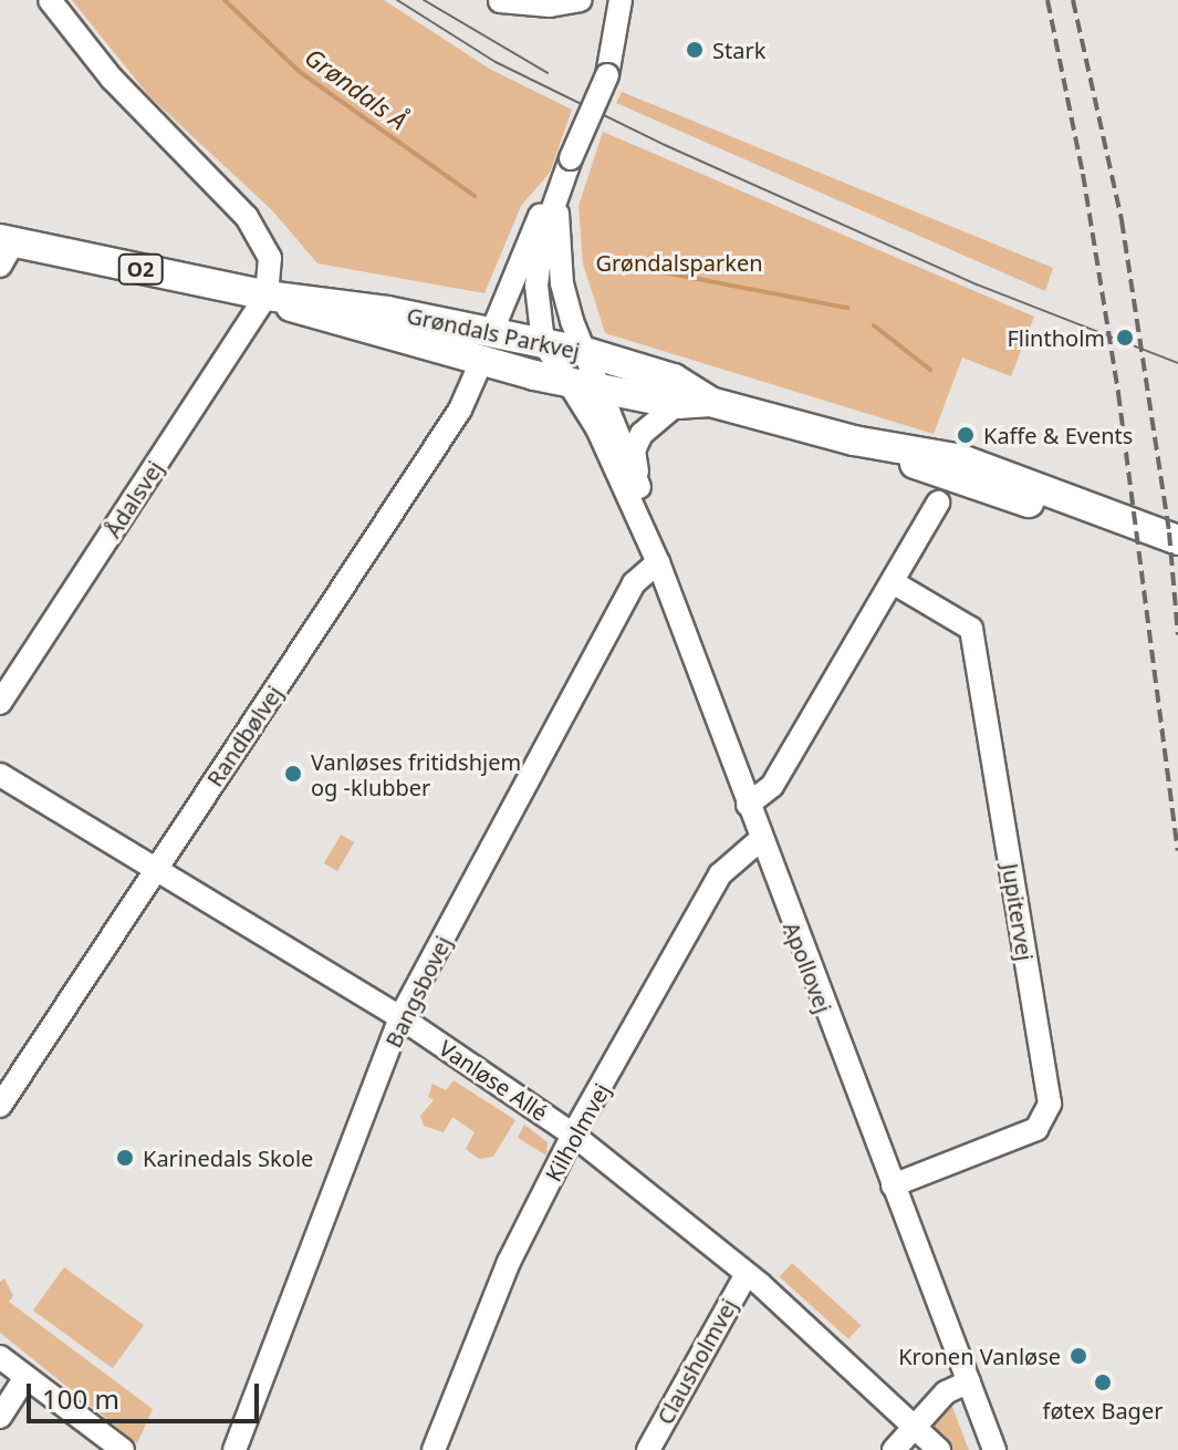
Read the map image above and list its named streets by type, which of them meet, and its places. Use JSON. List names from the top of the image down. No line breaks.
{"streets":{"main road":["O2","Grøndals Parkvej"],"street":["Ådalsvej","Randbølvej","Jupitervej","Apollovej","Bangsbovej","Vanløse Allé","Kilholmvej","Clausholmvej"]},"crossings":[["O2","Grøndals Parkvej"],["O2","Ådalsvej"],["Grøndals Parkvej","Ådalsvej"],["Grøndals Parkvej","Randbølvej"],["Grøndals Parkvej","Apollovej"],["Randbølvej","Vanløse Allé"],["Jupitervej","Apollovej"],["Apollovej","Bangsbovej"],["Apollovej","Kilholmvej"],["Bangsbovej","Vanløse Allé"],["Vanløse Allé","Kilholmvej"],["Vanløse Allé","Clausholmvej"]],"water":["Grøndals Å"],"parks":["Grøndalsparken"],"places":["Stark","Flintholm","Kaffe & Events","Vanløses fritidshjem og -klubber","Karinedals Skole","Kronen Vanløse","føtex Bager"],"scale_bar":"100 m"}
